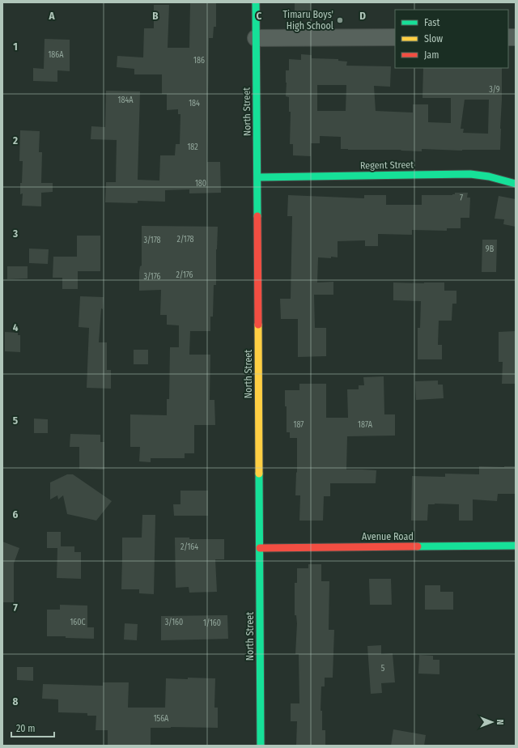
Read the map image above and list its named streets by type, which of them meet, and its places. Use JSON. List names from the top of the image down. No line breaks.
{"streets":{"street":["North Street","Regent Street","Avenue Road"]},"crossings":[["North Street","Regent Street"],["North Street","Avenue Road"]],"places":["Timaru Boys' High School"],"house_numbers":["186A","186","3/9","184A","184","182","180","7","2/178","3/178","9B","2/176","3/176","187","187A","2/164","160C","3/160","1/160","5","156A"],"legend":["Fast","Slow","Jam"],"scale_bar":"20 m","north":"right","grid":{"columns":["A","B","C","D"],"rows":["1","2","3","4","5","6","7","8"]}}
